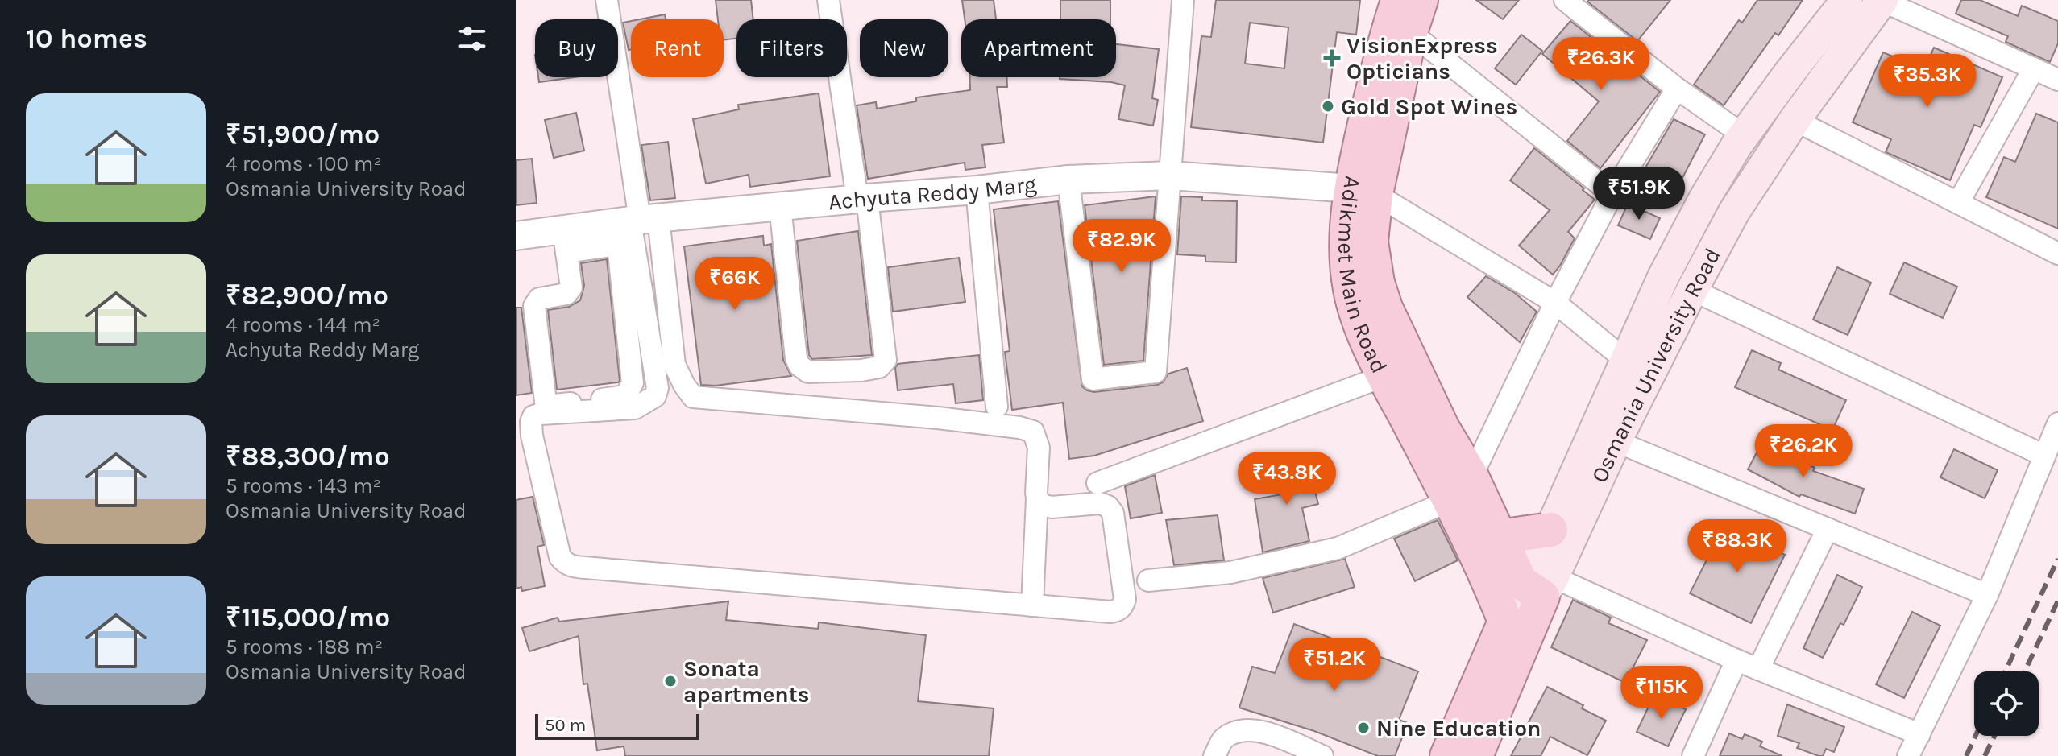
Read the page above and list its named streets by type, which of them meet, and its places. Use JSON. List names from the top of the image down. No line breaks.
{"streets":{"main road":["Adikmet Main Road","Osmania University Road"],"street":["Achyuta Reddy Marg"]},"crossings":[["Achyuta Reddy Marg","Adikmet Main Road"],["Adikmet Main Road","Osmania University Road"]],"places":{"health":["VisionExpress Opticians"],"other":["Gold Spot Wines","Sonata apartments","Nine Education"]},"scale_bar":"50 m","page":{"heading":"10 homes","chip":["Buy","Rent","Filters","New","Apartment"],"price":["₹26.3K","₹35.3K","₹51.9K","₹82.9K","₹66K","₹26.2K","₹43.8K","₹88.3K","₹51.2K","₹115K"],"list":[{"name":"₹51,900/mo","note":"4 rooms · 100 m² · Osmania University Road"},{"name":"₹82,900/mo","note":"4 rooms · 144 m² · Achyuta Reddy Marg"},{"name":"₹88,300/mo","note":"5 rooms · 143 m² · Osmania University Road"},{"name":"₹115,000/mo","note":"5 rooms · 188 m² · Osmania University Road"}],"scale":"50 m"}}
